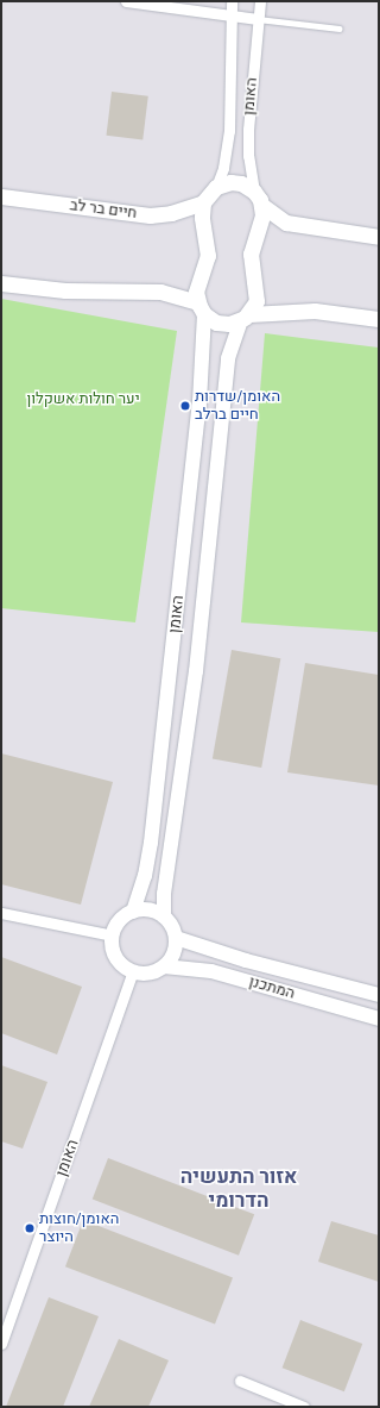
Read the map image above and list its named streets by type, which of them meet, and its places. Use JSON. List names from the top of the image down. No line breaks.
{"streets":{"main road":["חיים בר לב"],"street":["האומן","המתכנן"]},"crossings":[["האומן","המתכנן"]],"districts":["אזור התעשיה הדרומי"],"parks":["יער חולות אשקלון"],"places":["האומן/שדרות חיים ברלב","האומן/חוצות היוצר"]}
